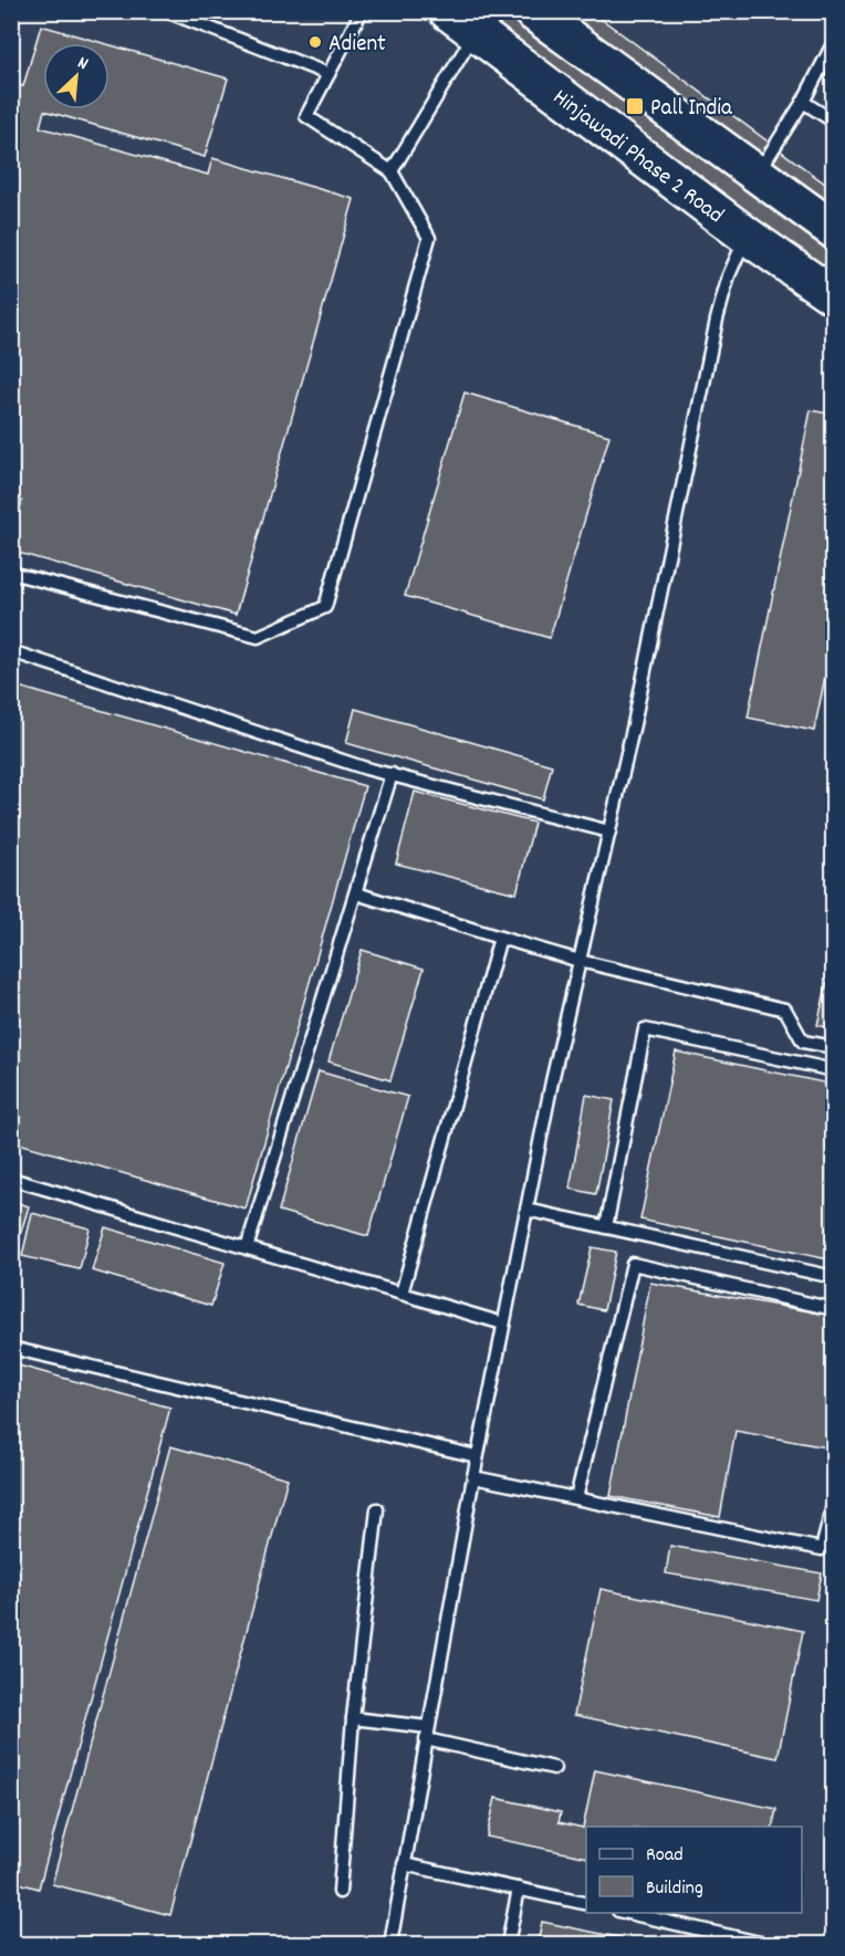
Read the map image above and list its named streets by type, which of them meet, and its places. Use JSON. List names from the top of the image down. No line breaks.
{"streets":{"main road":["Hinjawadi Phase 2 Road"]},"places":{"other":["Adient"],"transit":["Pall India"]},"legend":["Road","Building"],"north":"top right"}
